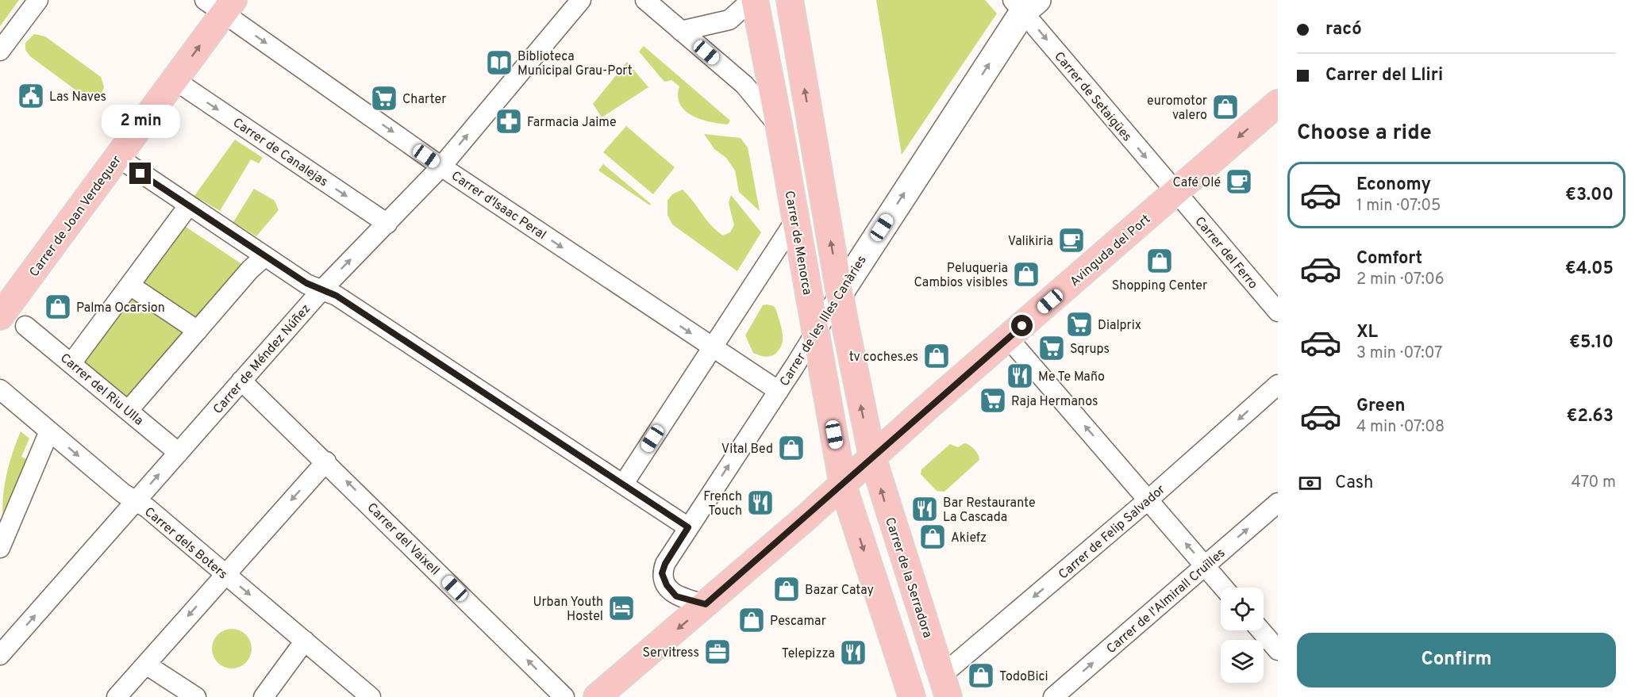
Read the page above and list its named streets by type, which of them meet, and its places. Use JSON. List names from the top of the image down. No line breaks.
{"streets":{"main road":["Carrer de Joan Verdeguer","Carrer de Menorca","Avinguda del Port","Carrer de la Serradora"],"street":["Carrer de Setaigües","Carrer de Canalejas","Carrer d'Isaac Peral","Carrer del Ferro","Carrer de les Illes Canàries","Carrer de Méndez Núñez","Carrer del Riu Ulla","Carrer de Felip Salvador","Carrer del Vaixell","Carrer dels Boters","Carrer de l'Almirall Cruïlles"]},"crossings":[["Carrer de Setaigües","Avinguda del Port"],["Carrer de Setaigües","Carrer del Ferro"],["Carrer de Setaigües","Carrer de les Illes Canàries"],["Carrer de Canalejas","Carrer de Joan Verdeguer"],["Carrer de Canalejas","Carrer de Méndez Núñez"],["Carrer d'Isaac Peral","Carrer de Joan Verdeguer"],["Carrer d'Isaac Peral","Carrer de les Illes Canàries"],["Carrer d'Isaac Peral","Carrer de Méndez Núñez"],["Carrer de Menorca","Avinguda del Port"],["Carrer de Menorca","Carrer de les Illes Canàries"],["Avinguda del Port","Carrer del Ferro"],["Avinguda del Port","Carrer de les Illes Canàries"],["Avinguda del Port","Carrer de la Serradora"],["Carrer de Méndez Núñez","Carrer del Riu Ulla"],["Carrer de Méndez Núñez","Carrer del Vaixell"],["Carrer de Méndez Núñez","Carrer dels Boters"],["Carrer de Felip Salvador","Carrer de la Serradora"]],"one_way":["Carrer de Setaigües","Carrer de Felip Salvador","Carrer de l'Almirall Cruïlles"],"places":{"library":["Biblioteca Municipal Grau-Port"],"public building":["Las Naves"],"supermarket":["Charter","Dialprix","Sqrups","Raja Hermanos"],"shop":["euromotor valero","Shopping Center","Peluqueria Cambios visibles","Palma Ocarsion","tv coches.es","Vital Bed","Akiefz","Bazar Catay","Pescamar","TodoBici"],"pharmacy":["Farmacia Jaime"],"cafe":["Café Olé","Valikiria"],"restaurant":["Me Te Maño","French Touch","Bar Restaurante La Cascada","Telepizza"],"hotel":["Urban Youth Hostel"],"office":["Servitress"]},"page":{"banner":["racó","Carrer del Lliri"],"bubble":"2 min","heading":"Choose a ride","list":[{"name":"Economy","note":"1 min · 07:05","value":"€3.00"},{"name":"Comfort","note":"2 min · 07:06","value":"€4.05"},{"name":"XL","note":"3 min · 07:07","value":"€5.10"},{"name":"Green","note":"4 min · 07:08","value":"€2.63"}],"pay":["Cash","470 m"],"buttons":"Confirm"}}
